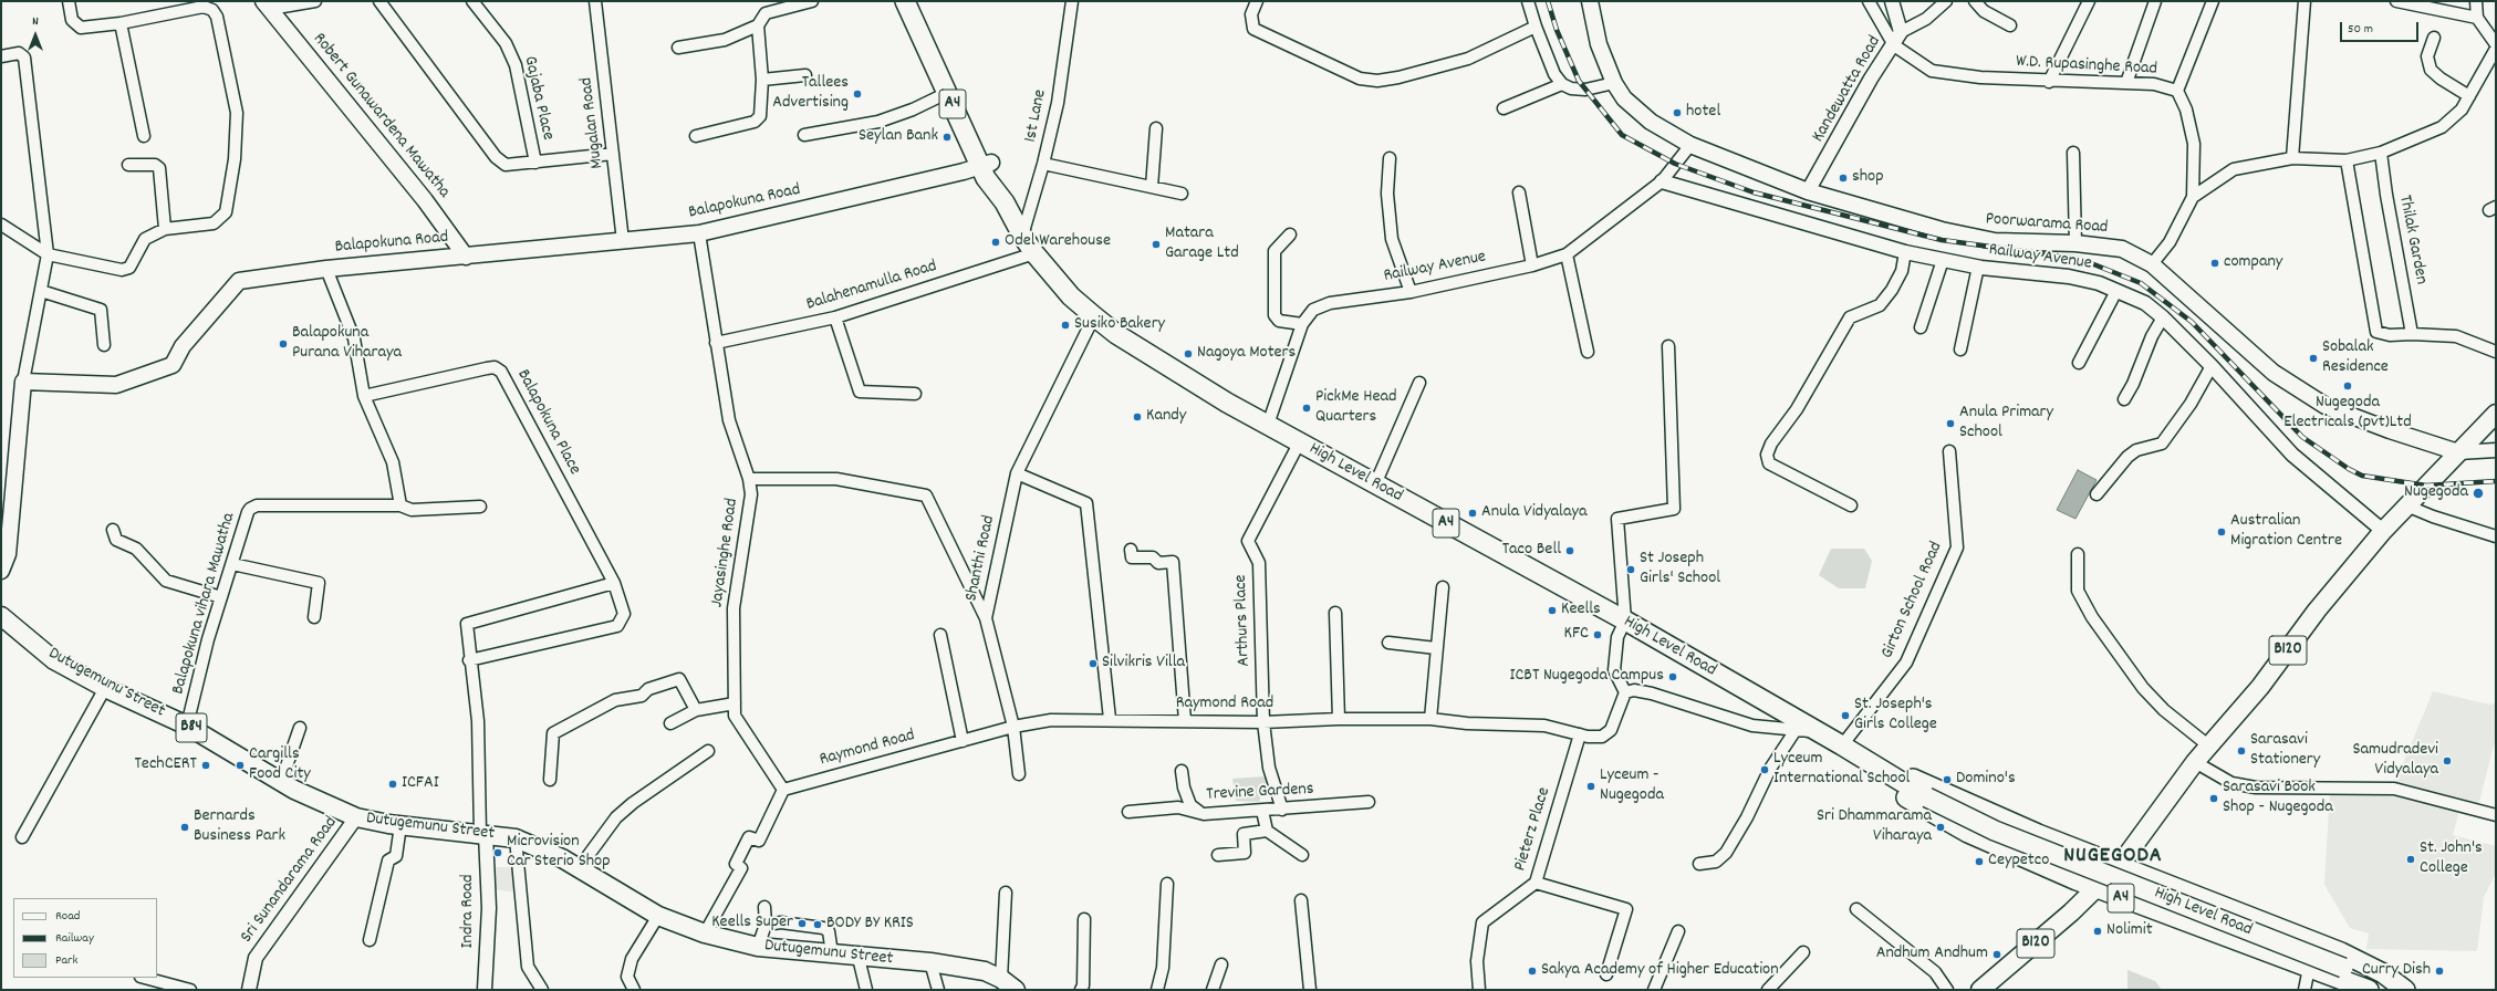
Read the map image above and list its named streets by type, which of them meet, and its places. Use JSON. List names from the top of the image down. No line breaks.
{"streets":{"highway":["A4","High Level Road"],"main road":["Robert Gunawardena Mawatha","Balapokuna Road","Poorwarama Road","B120","Dutugemunu Street","B84"],"street":["W.D. Rupasinghe Road","Kandewatta Road","Gajaba Place","1st Lane","Mugalan Road","Thilak Garden","Railway Avenue","Balahenamulla Road","Balapokuna Place","Jayasinghe Road","Shanthi Road","Girton School Road","Balapokuna vihara Mawatha","Arthurs Place","Raymond Road","Trevine Gardens","Pieterz Place","Sri Sunandarama Road","Indra Road"]},"crossings":[["W.D. Rupasinghe Road","Kandewatta Road"],["Kandewatta Road","Poorwarama Road"],["A4","High Level Road"],["A4","B120"],["Robert Gunawardena Mawatha","Balapokuna Road"],["1st Lane","High Level Road"],["Mugalan Road","Balapokuna Road"],["Balapokuna Road","High Level Road"],["Balapokuna Road","Jayasinghe Road"],["Poorwarama Road","Railway Avenue"],["Poorwarama Road","B120"],["Railway Avenue","High Level Road"],["Railway Avenue","B120"],["Balahenamulla Road","High Level Road"],["Balahenamulla Road","Jayasinghe Road"],["High Level Road","Shanthi Road"],["High Level Road","Girton School Road"],["High Level Road","Arthurs Place"],["Jayasinghe Road","Shanthi Road"],["Jayasinghe Road","Raymond Road"],["Balapokuna vihara Mawatha","Dutugemunu Street"],["Arthurs Place","Raymond Road"],["Arthurs Place","Trevine Gardens"],["Dutugemunu Street","Sri Sunandarama Road"],["Dutugemunu Street","Indra Road"],["Raymond Road","Pieterz Place"]],"districts":["NUGEGODA"],"places":["Tallees Advertising","hotel","Seylan Bank","shop","Odel Warehouse","Matara Garage Ltd","company","Susiko Bakery","Balapokuna Purana Viharaya","Nagoya Moters","Sobalak Residence","Nugegoda Electricals (pvt)Ltd","PickMe Head Quarters","Kandy","Anula Primary School","Nugegoda","Anula Vidyalaya","Australian Migration Centre","Taco Bell","St Joseph Girls' School","Keells","KFC","Silvikris Villa","ICBT Nugegoda Campus","St. Joseph's Girls College","Sarasavi Stationery","Samudradevi Vidyalaya","TechCERT","Cargills Food City","Lyceum International School","Domino's","ICFAI","Lyceum - Nugegoda","Sarasavi Book Shop - Nugegoda","Bernards Business Park","Sri Dhammarama Viharaya","Microvision Car Sterio Shop","St. John's College","Ceypetco","Keells Super","BODY BY KRIS","Nolimit","Andhum Andhum","Sakya Academy of Higher Education","Curry Dish"],"legend":["Road","Railway","Park"],"scale_bar":"50 m","north":"top"}
